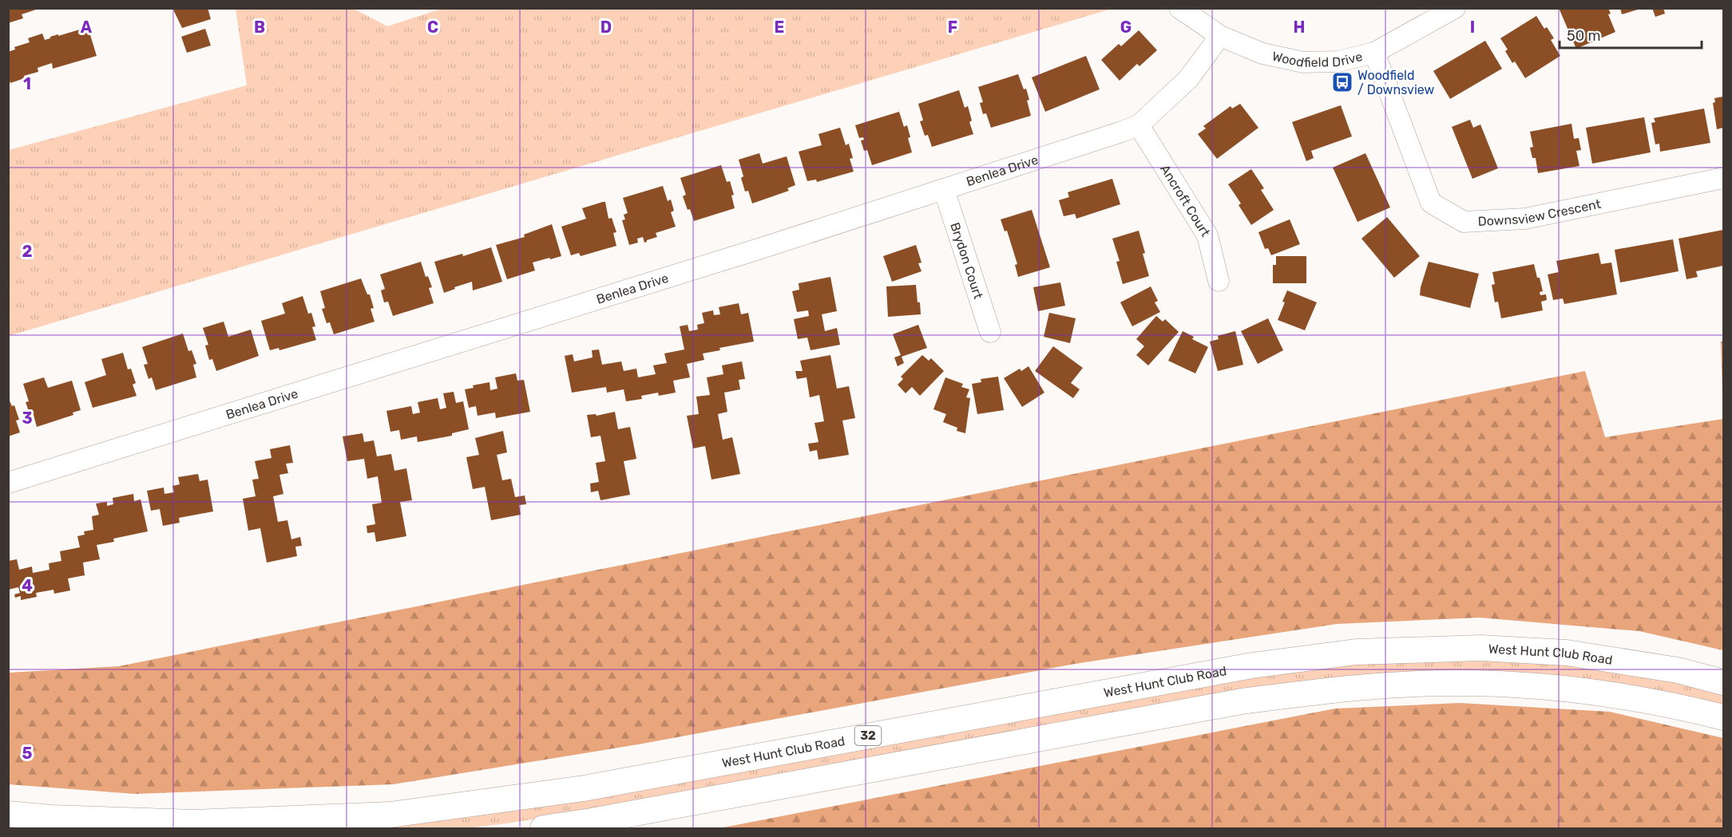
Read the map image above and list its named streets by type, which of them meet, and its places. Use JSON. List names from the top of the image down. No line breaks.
{"streets":{"main road":["West Hunt Club Road","32"],"street":["Woodfield Drive","Benlea Drive","Ancroft Court","Downsview Crescent","Brydon Court"]},"crossings":[["Woodfield Drive","Benlea Drive"],["Woodfield Drive","Downsview Crescent"],["Benlea Drive","Ancroft Court"],["Benlea Drive","Brydon Court"]],"places":{"bus stop":["Woodfield / Downsview"]},"scale_bar":"50 m","grid":{"columns":["A","B","C","D","E","F","G","H","I"],"rows":["1","2","3","4","5"]}}
